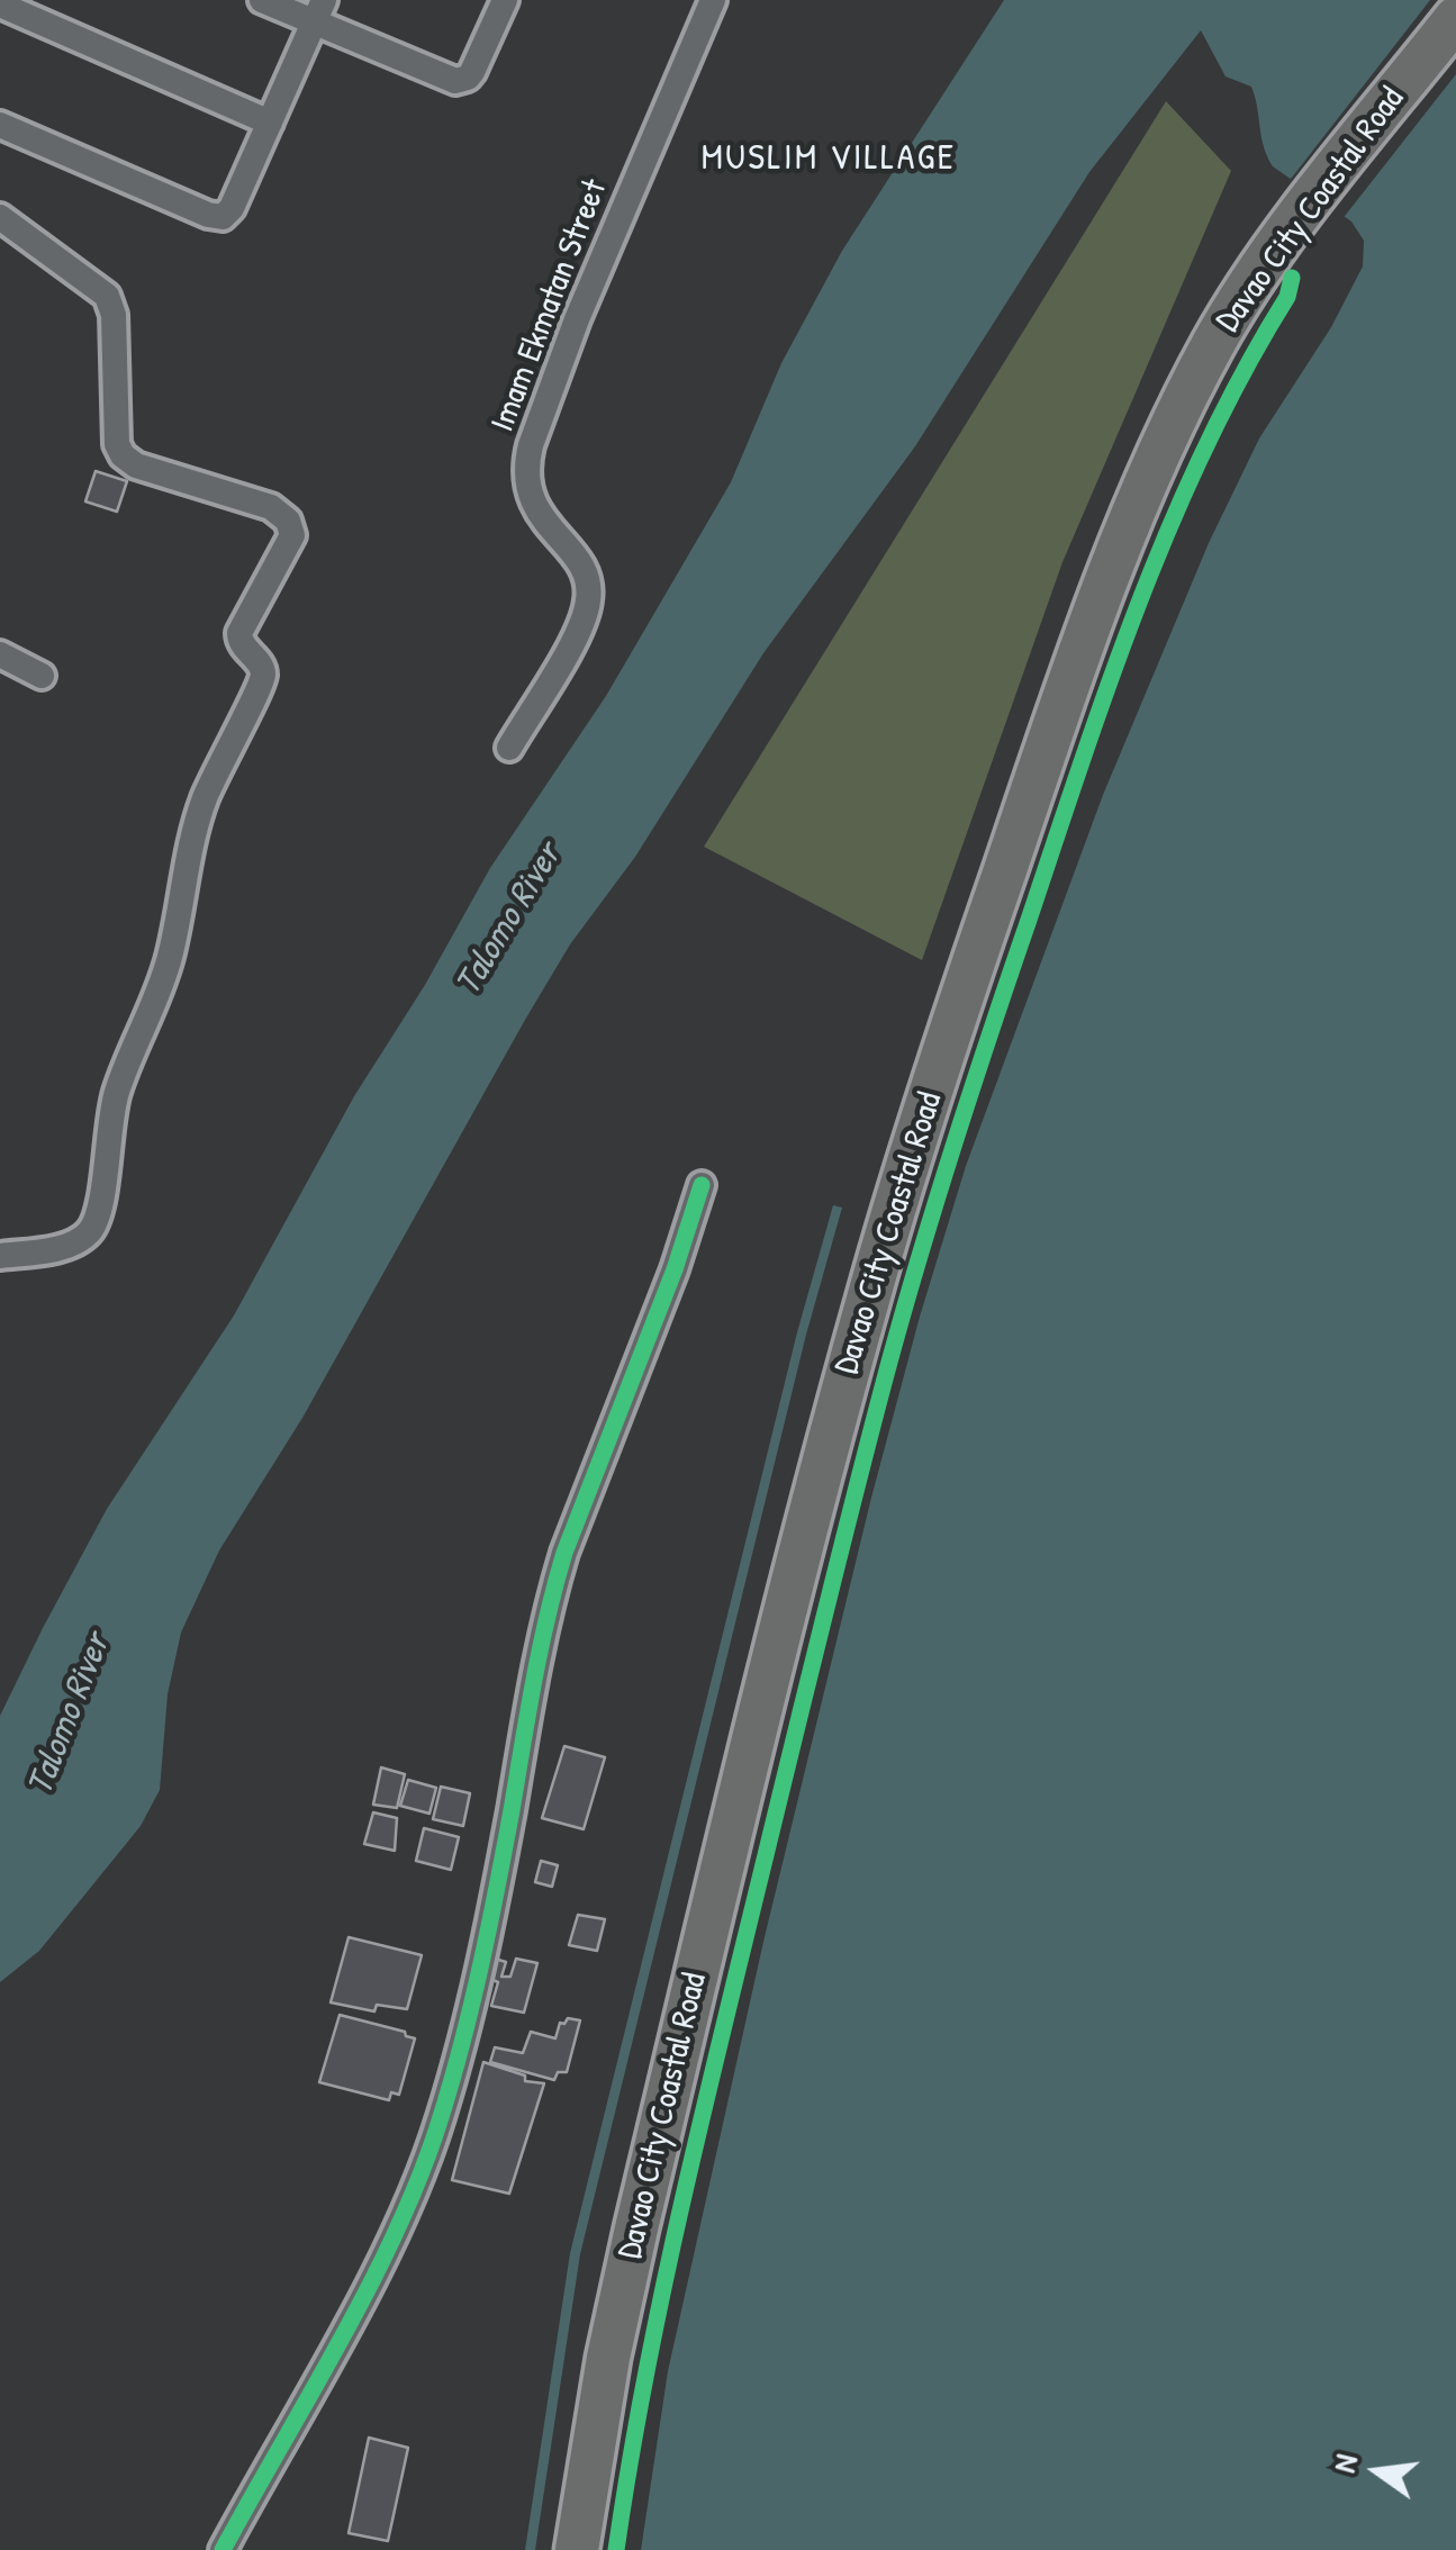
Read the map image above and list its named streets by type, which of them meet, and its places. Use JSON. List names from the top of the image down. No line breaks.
{"streets":{"main road":["Davao City Coastal Road"],"street":["Imam Ekmatan Street"]},"districts":["MUSLIM VILLAGE"],"water":["Talomo River"],"north":"left"}
